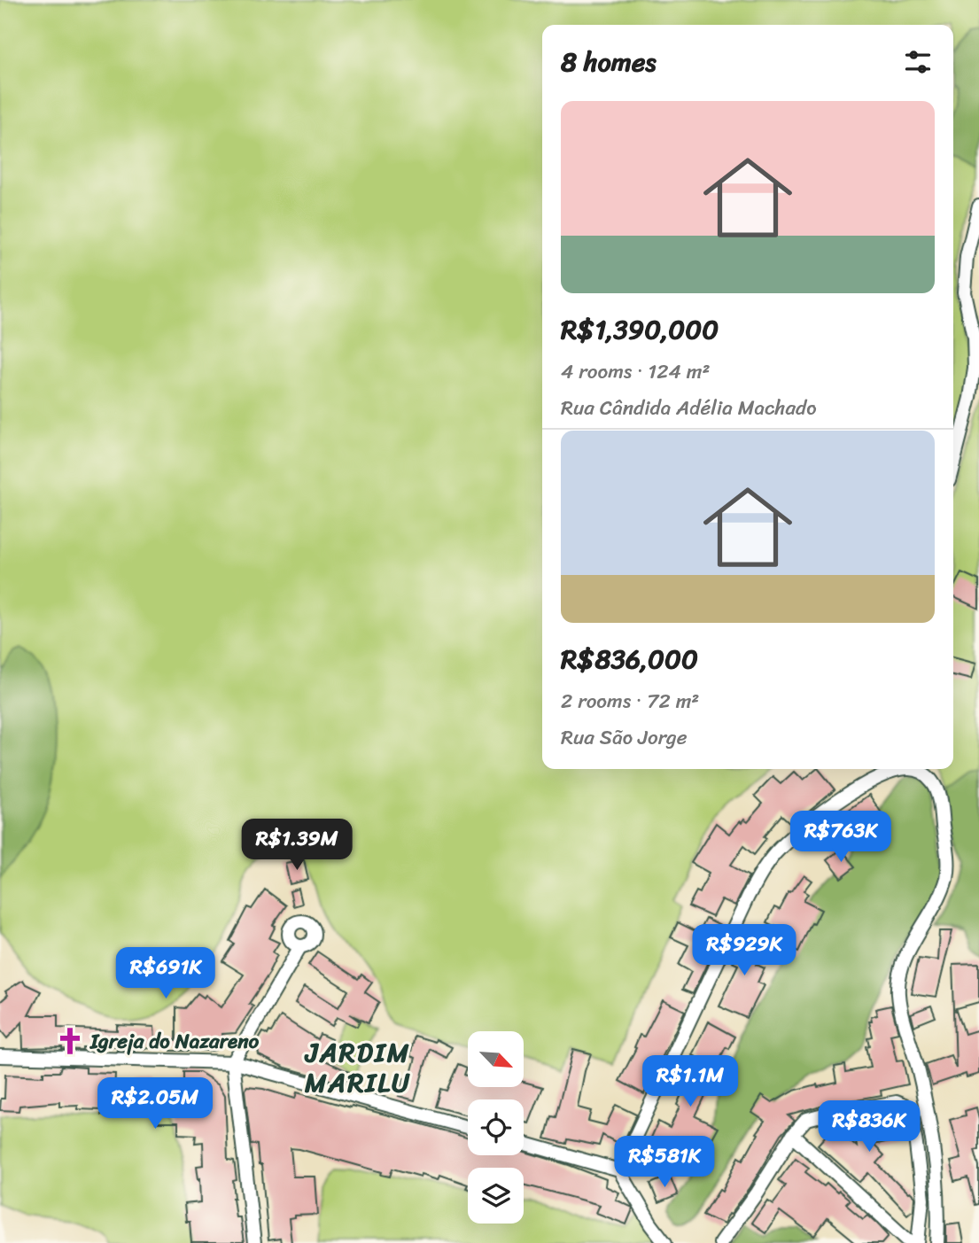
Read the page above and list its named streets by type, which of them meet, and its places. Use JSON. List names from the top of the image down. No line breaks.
{"districts":["JARDIM MARILU"],"places":{"church":["Igreja do Nazareno"]},"north":"bottom right","page":{"heading":"8 homes","list":[{"name":"R$1,390,000","note":"4 rooms · 124 m² · Rua Cândida Adélia Machado"},{"name":"R$836,000","note":"2 rooms · 72 m² · Rua São Jorge"}],"price":["R$763K","R$1.39M","R$929K","R$691K","R$1.1M","R$2.05M","R$836K","R$581K"]}}
